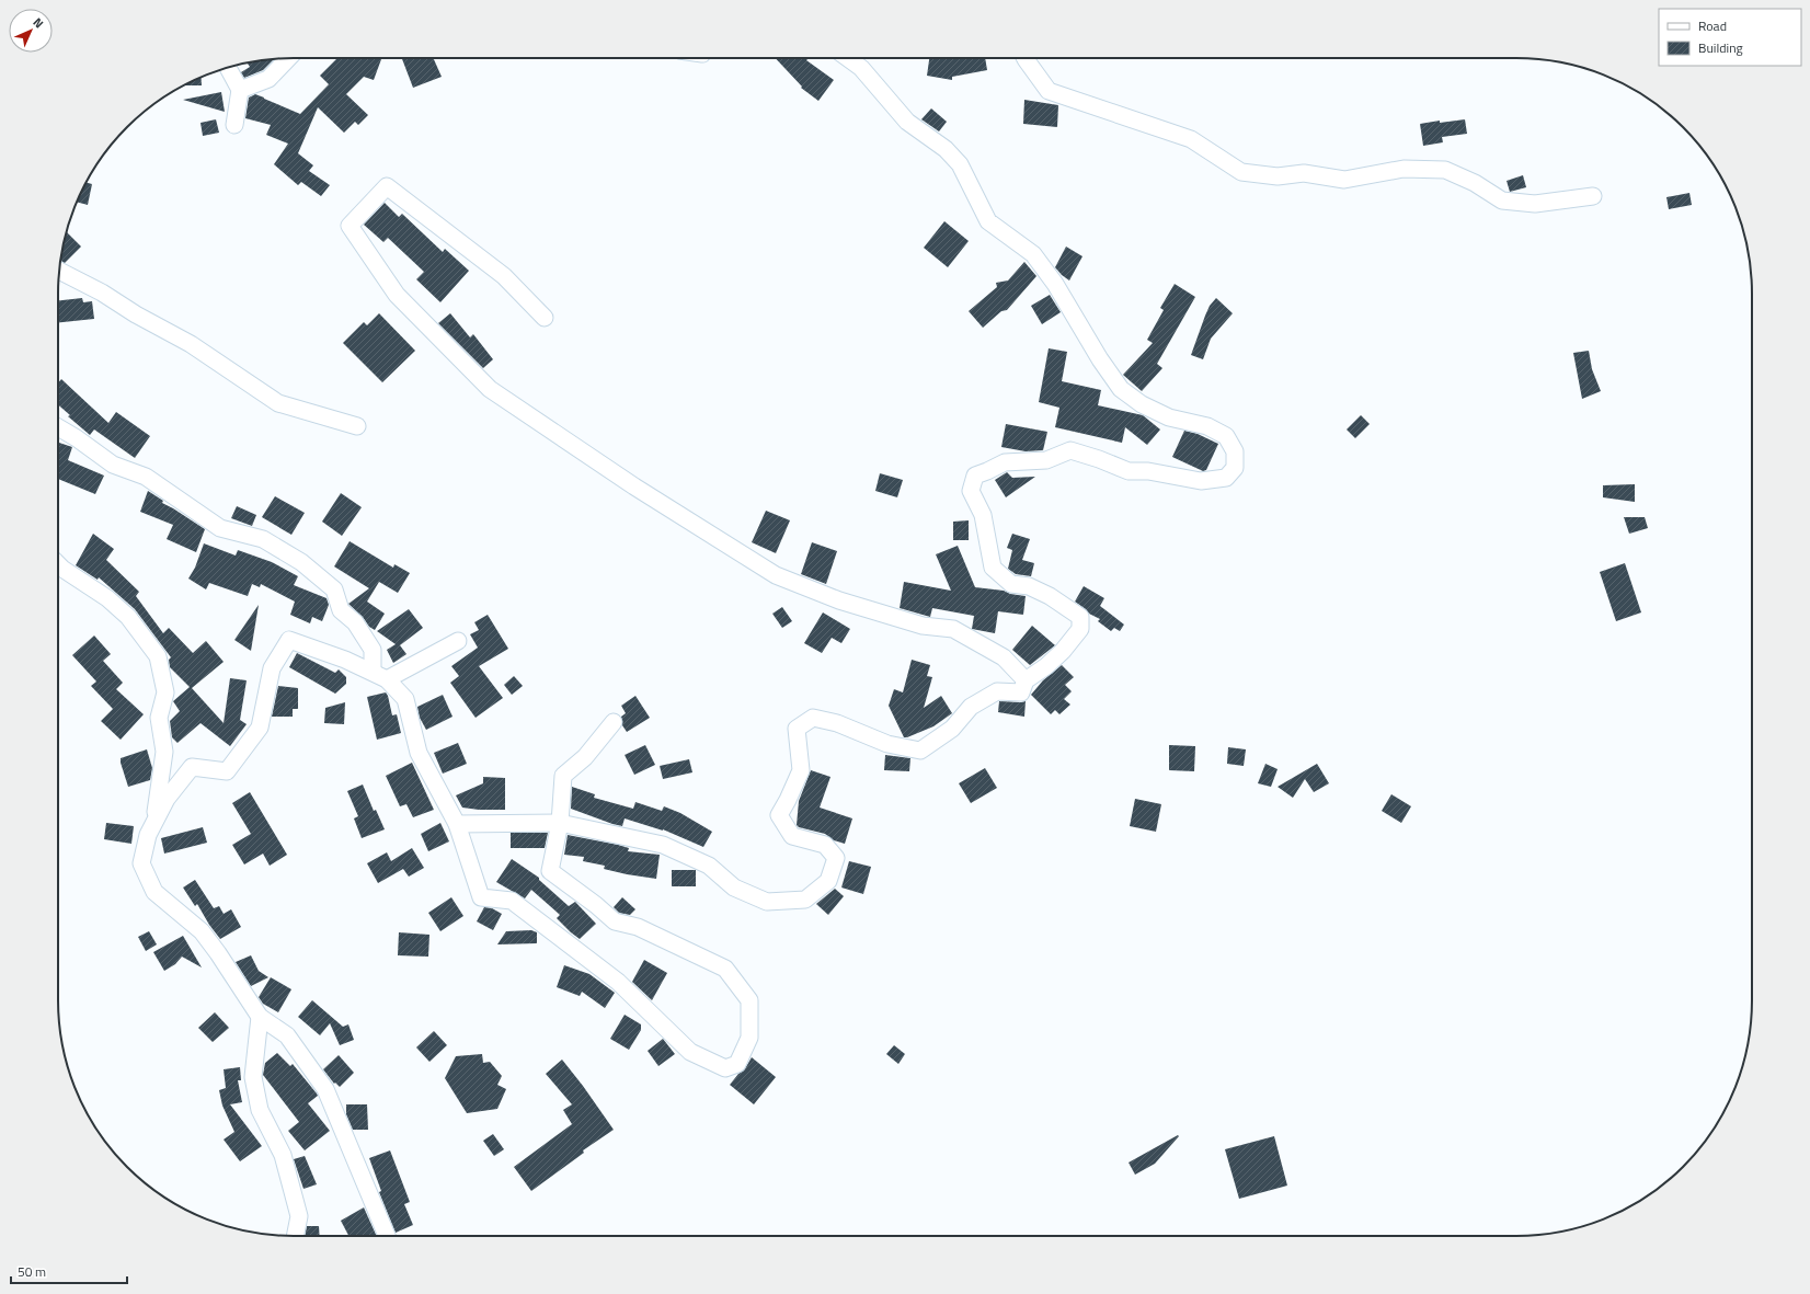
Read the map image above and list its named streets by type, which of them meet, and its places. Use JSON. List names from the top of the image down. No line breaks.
{"legend":["Road","Building"],"scale_bar":"50 m","north":"top right"}
